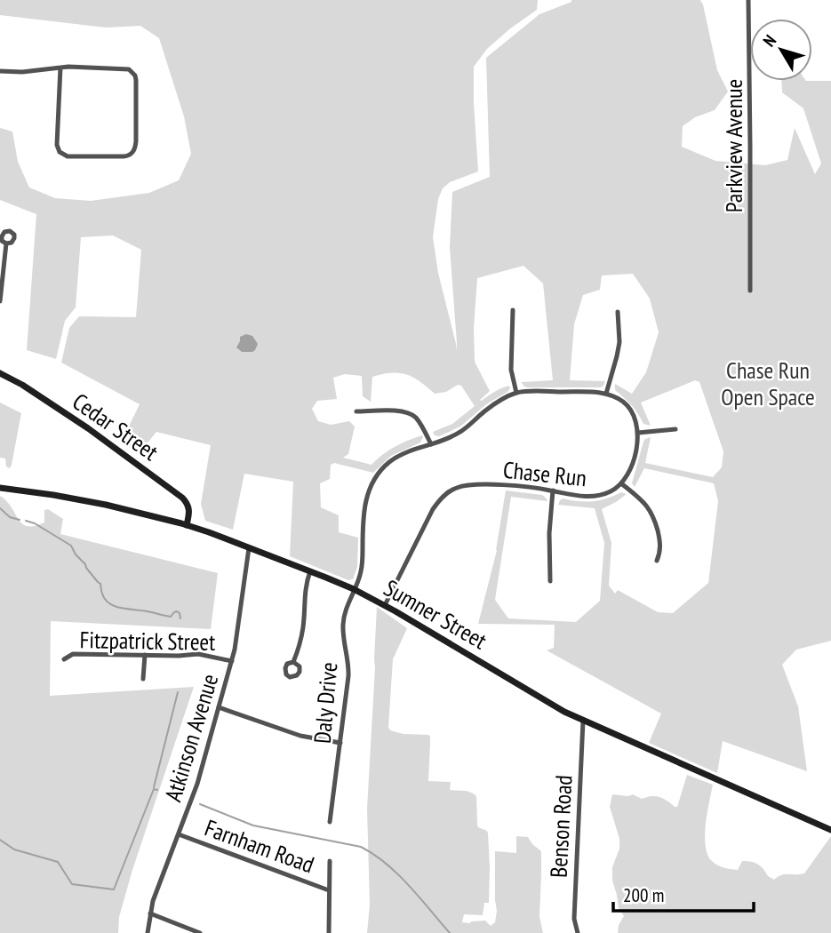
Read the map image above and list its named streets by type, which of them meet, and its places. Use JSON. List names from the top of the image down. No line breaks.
{"streets":{"main road":["Cedar Street","Sumner Street"],"street":["Parkview Avenue","Chase Run","Fitzpatrick Street","Daly Drive","Atkinson Avenue","Benson Road","Farnham Road"]},"crossings":[["Cedar Street","Sumner Street"],["Chase Run","Sumner Street"],["Sumner Street","Daly Drive"],["Sumner Street","Atkinson Avenue"],["Sumner Street","Benson Road"],["Fitzpatrick Street","Atkinson Avenue"],["Atkinson Avenue","Farnham Road"]],"parks":["Chase Run Open Space"],"scale_bar":"200 m","north":"top left"}
